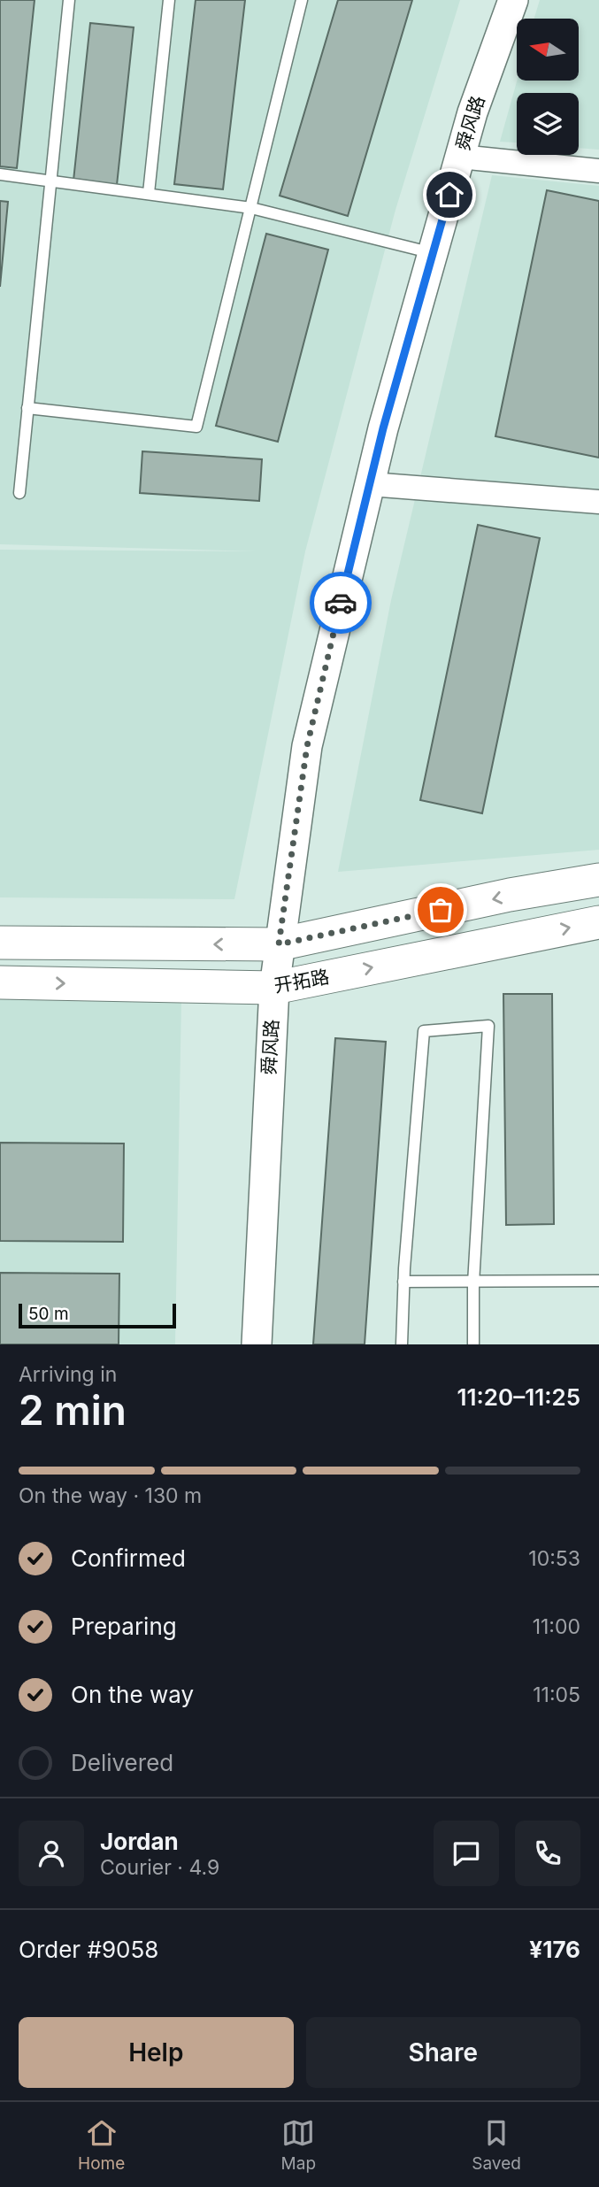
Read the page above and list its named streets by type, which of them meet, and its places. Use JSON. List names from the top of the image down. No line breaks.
{"streets":{"main road":["开拓路"],"street":["舜风路"]},"crossings":[["舜风路","开拓路"]],"scale_bar":"50 m","north":"left","page":{"scale":"50 m","heading":["2 min","Arriving in","11:20–11:25"],"panel":["Jordan","Courier · 4.9","Order #9058","¥176"],"bar":"On the way · 130 m","list":[["Confirmed","10:53"],["Preparing","11:00"],["On the way","11:05"],"Delivered"],"buttons":["Help","Share"],"tabs":["Home","Map","Saved"]}}
